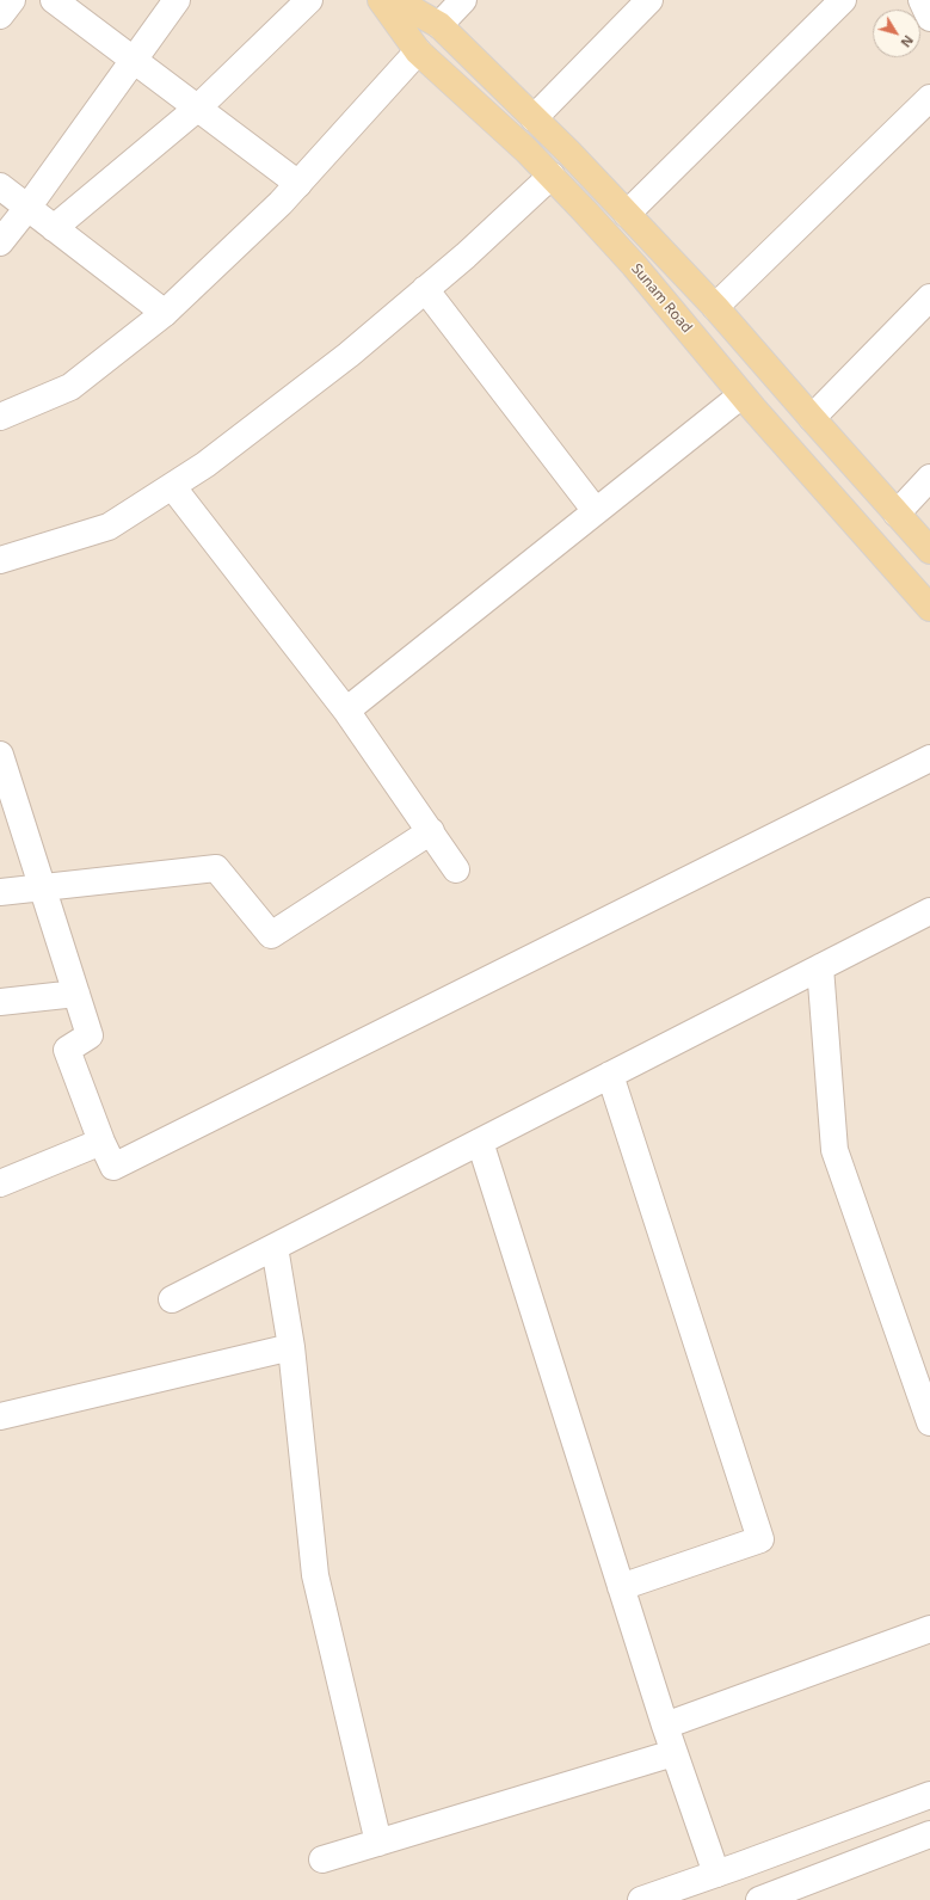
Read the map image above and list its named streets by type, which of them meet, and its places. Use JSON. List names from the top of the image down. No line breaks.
{"streets":{"main road":["Sunam Road"]},"north":"bottom right"}
